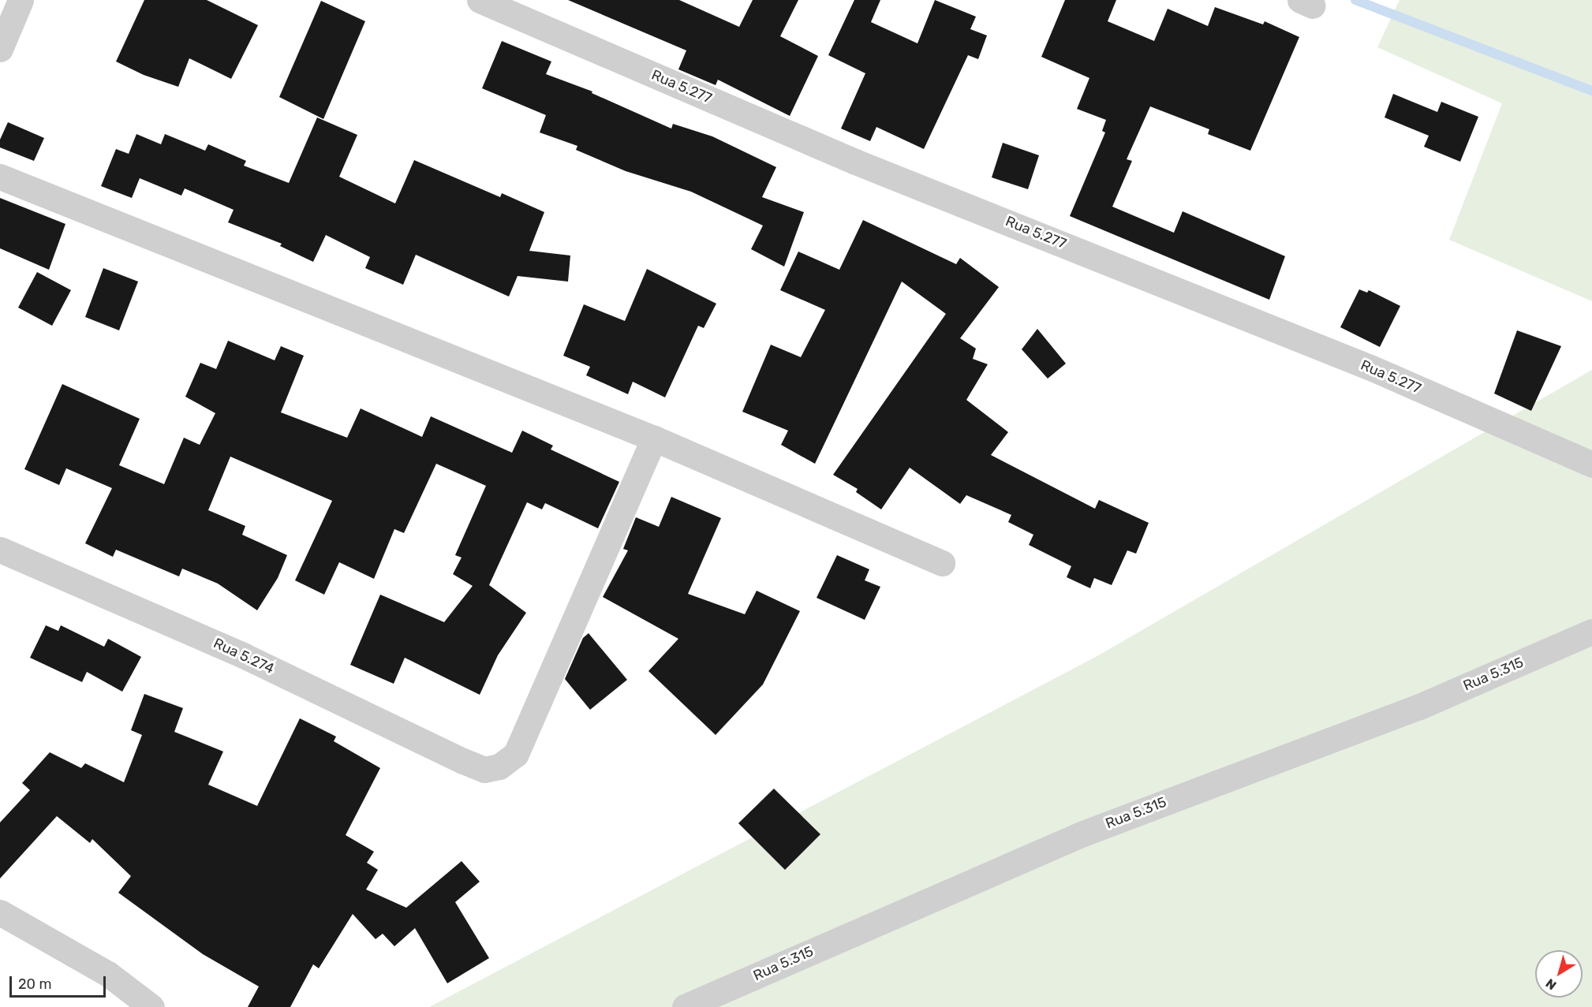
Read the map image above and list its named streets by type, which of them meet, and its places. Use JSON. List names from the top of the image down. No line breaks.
{"streets":{"street":["Rua 5.277","Rua 5.274","Rua 5.315"]},"scale_bar":"20 m","north":"bottom left"}
